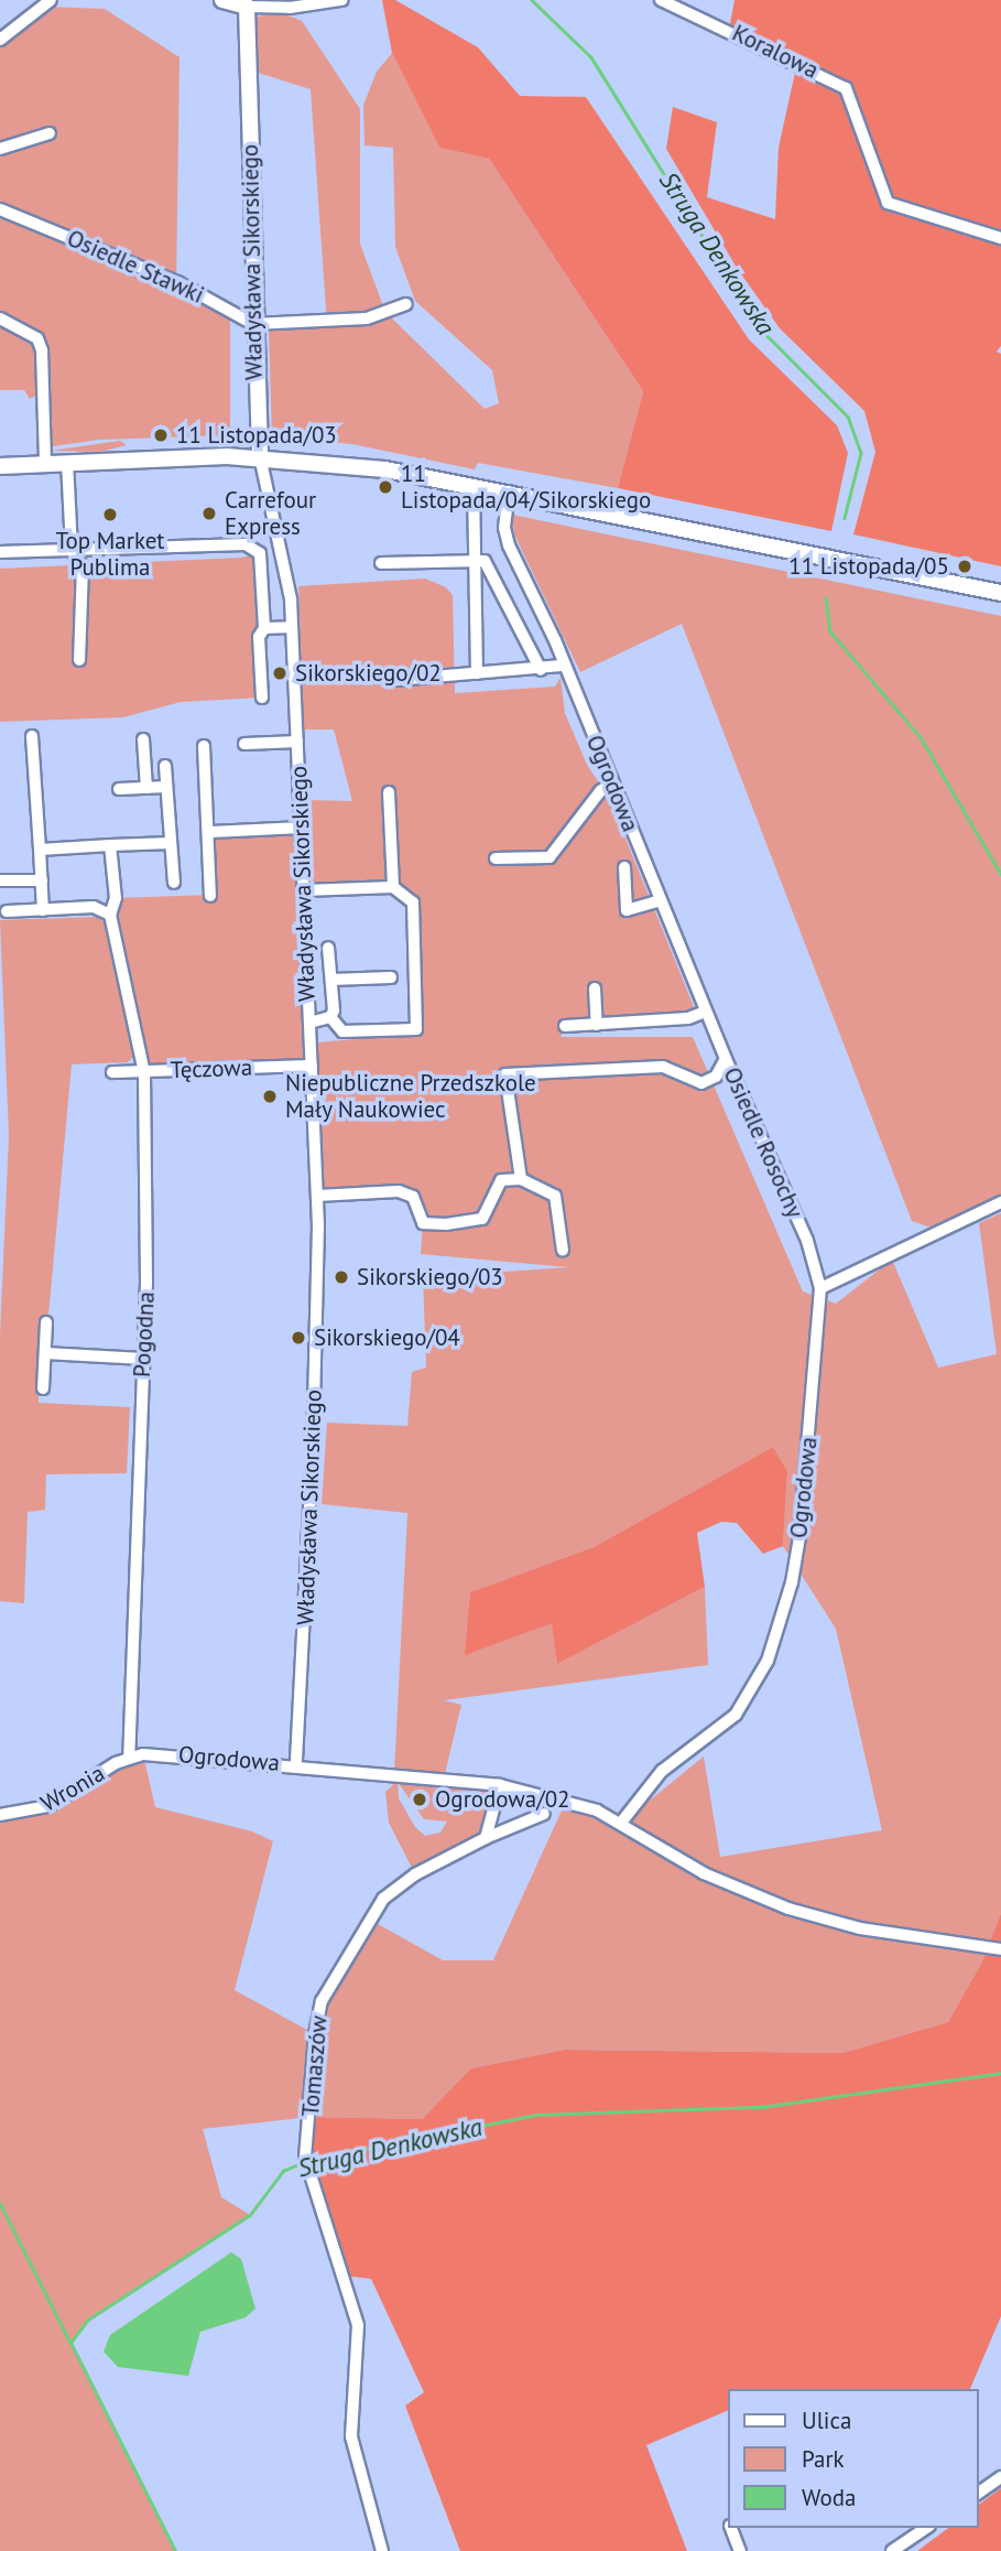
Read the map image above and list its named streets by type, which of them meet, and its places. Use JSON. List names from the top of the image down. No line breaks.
{"streets":{"street":["Koralowa","Władysława Sikorskiego","Osiedle Stawki","Ogrodowa","Tęczowa","Osiedle Rosochy","Pogodna","Wronia","Tomaszów"]},"crossings":[["Władysława Sikorskiego","Osiedle Stawki"],["Władysława Sikorskiego","Ogrodowa"],["Władysława Sikorskiego","Tęczowa"],["Ogrodowa","Osiedle Rosochy"],["Ogrodowa","Wronia"],["Tęczowa","Pogodna"],["Pogodna","Wronia"]],"water":["Struga Denkowska"],"places":["11 Listopada/03","11 Listopada/04/Sikorskiego","Carrefour Express","Top Market Publima","11 Listopada/05","Sikorskiego/02","Niepubliczne Przedszkole Mały Naukowiec","Sikorskiego/03","Sikorskiego/04","Ogrodowa/02"],"legend":["Ulica","Park","Woda"]}
